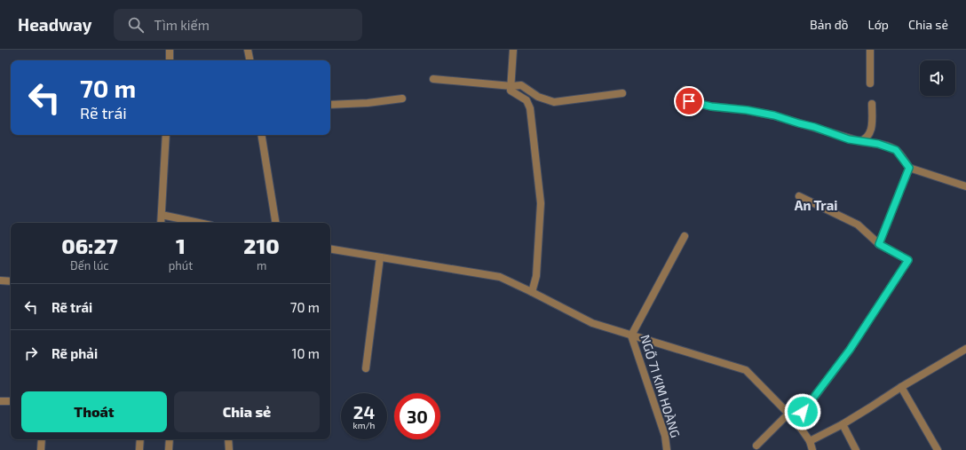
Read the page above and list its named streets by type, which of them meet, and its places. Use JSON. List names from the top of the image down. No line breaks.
{"streets":{"street":["NGÕ 71 KIM HOÀNG"]},"districts":["An Trai"],"page":{"header":"Headway","search":"Tìm kiếm","nav":["Bản đồ","Lớp","Chia sẻ"],"turn":["70 m","Rẽ trái"],"eta":["06:27","Đến lúc","1","phút","210","m"],"list":[{"name":"Rẽ trái","value":"70 m"},{"name":"Rẽ phải","value":"10 m"}],"buttons":["Thoát","Chia sẻ"],"speed":"24 km/h","limit":"30"}}
